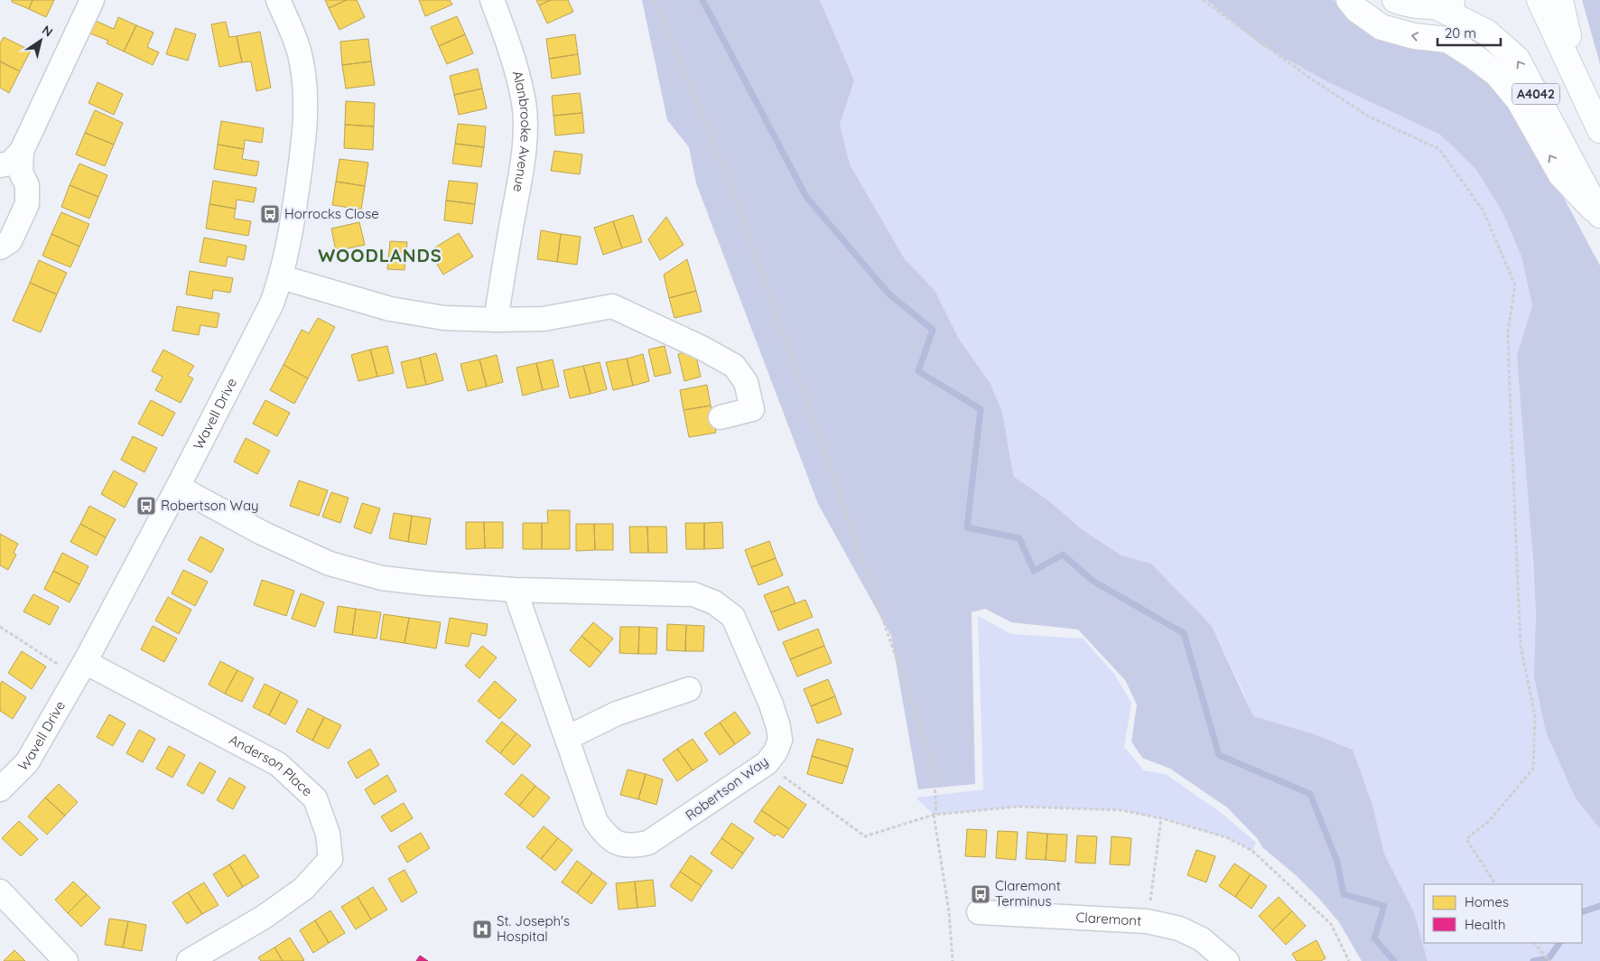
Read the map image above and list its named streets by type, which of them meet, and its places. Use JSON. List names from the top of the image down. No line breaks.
{"streets":{"main road":["A4042"],"street":["Alanbrooke Avenue","Wavell Drive","Anderson Place","Robertson Way","Claremont"]},"crossings":[["Wavell Drive","Anderson Place"],["Wavell Drive","Robertson Way"]],"districts":["WOODLANDS"],"places":{"bus stop":["Horrocks Close","Robertson Way","Claremont Terminus"],"hospital":["St. Joseph's Hospital"]},"legend":["Homes","Health"],"scale_bar":"20 m","north":"top right"}
